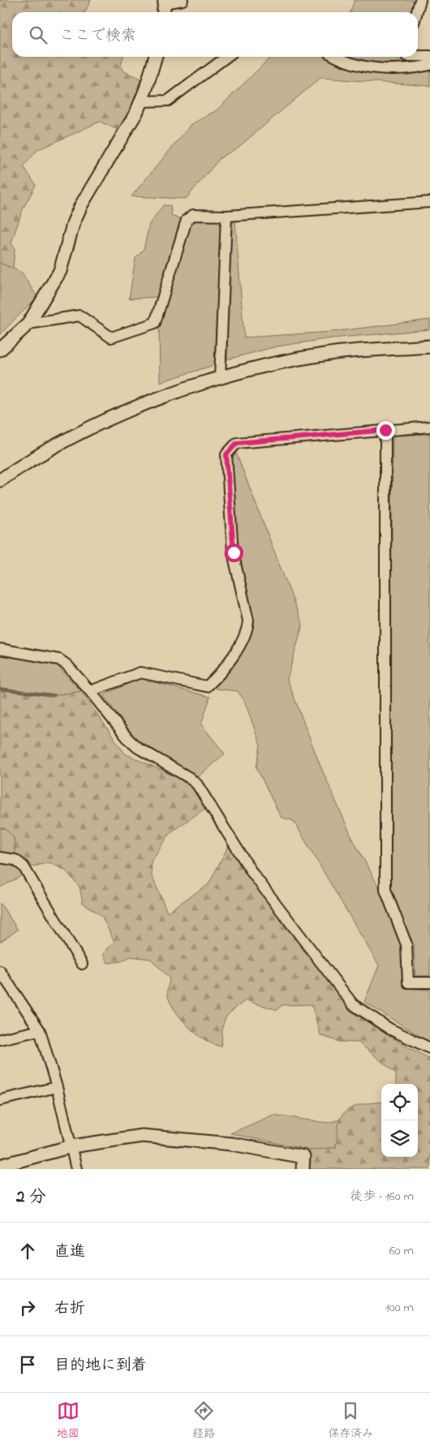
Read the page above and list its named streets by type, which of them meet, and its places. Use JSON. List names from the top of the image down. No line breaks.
{"page":{"search":"ここで検索","heading":["2 分","徒歩 · 160 m"],"list":[["直進","60 m"],["右折","100 m"],"目的地に到着"],"nav":["地図","経路","保存済み"]}}
